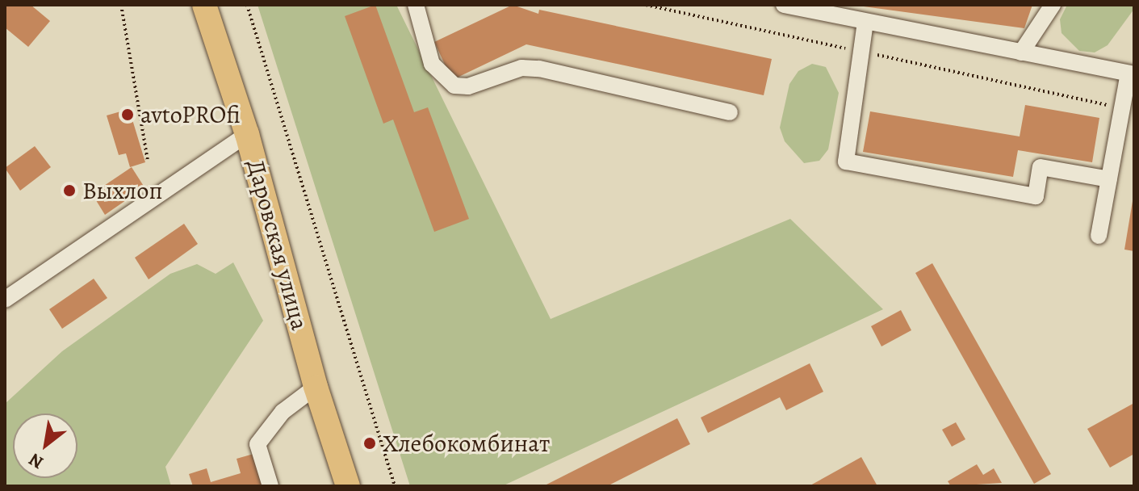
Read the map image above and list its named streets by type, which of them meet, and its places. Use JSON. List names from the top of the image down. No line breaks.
{"streets":{"highway":["Даровская улица"]},"places":["avtoPROfi","Выхлоп","Хлебокомбинат"],"north":"bottom left"}
